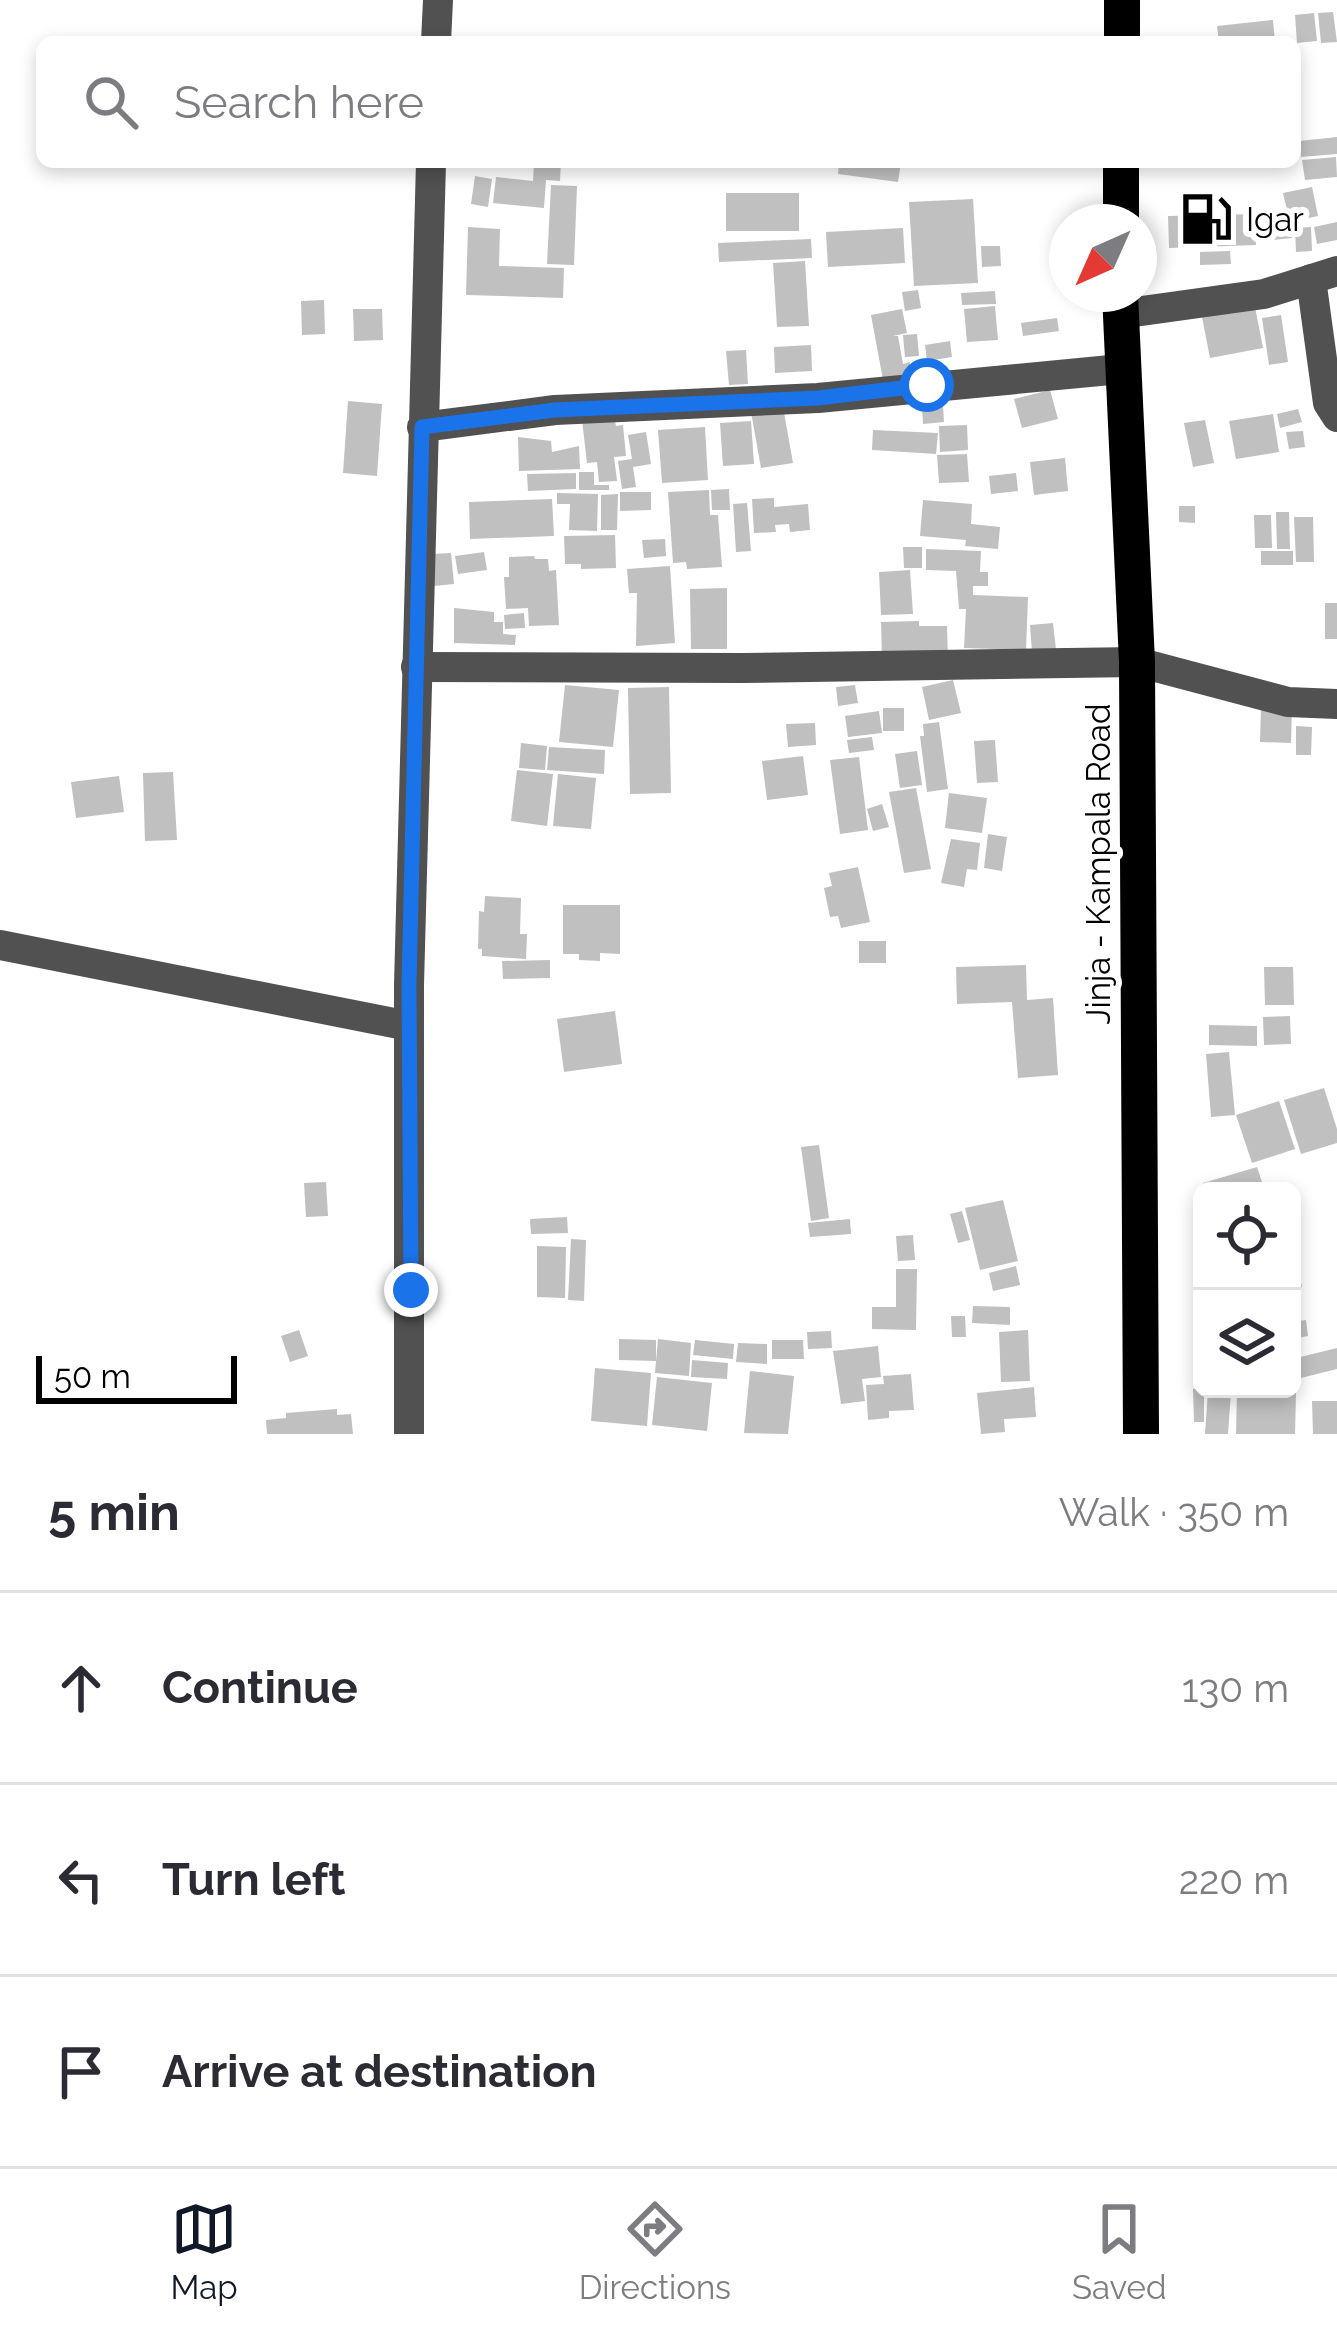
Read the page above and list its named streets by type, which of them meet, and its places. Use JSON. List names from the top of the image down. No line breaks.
{"streets":{"highway":["Jinja - Kampala Road"]},"places":{"fuel station":["Igar"]},"scale_bar":"50 m","north":"bottom left","page":{"search":"Search here","scale":"50 m","heading":["5 min","Walk · 350 m"],"list":[["Continue","130 m"],["Turn left","220 m"],"Arrive at destination"],"nav":["Map","Directions","Saved"]}}
